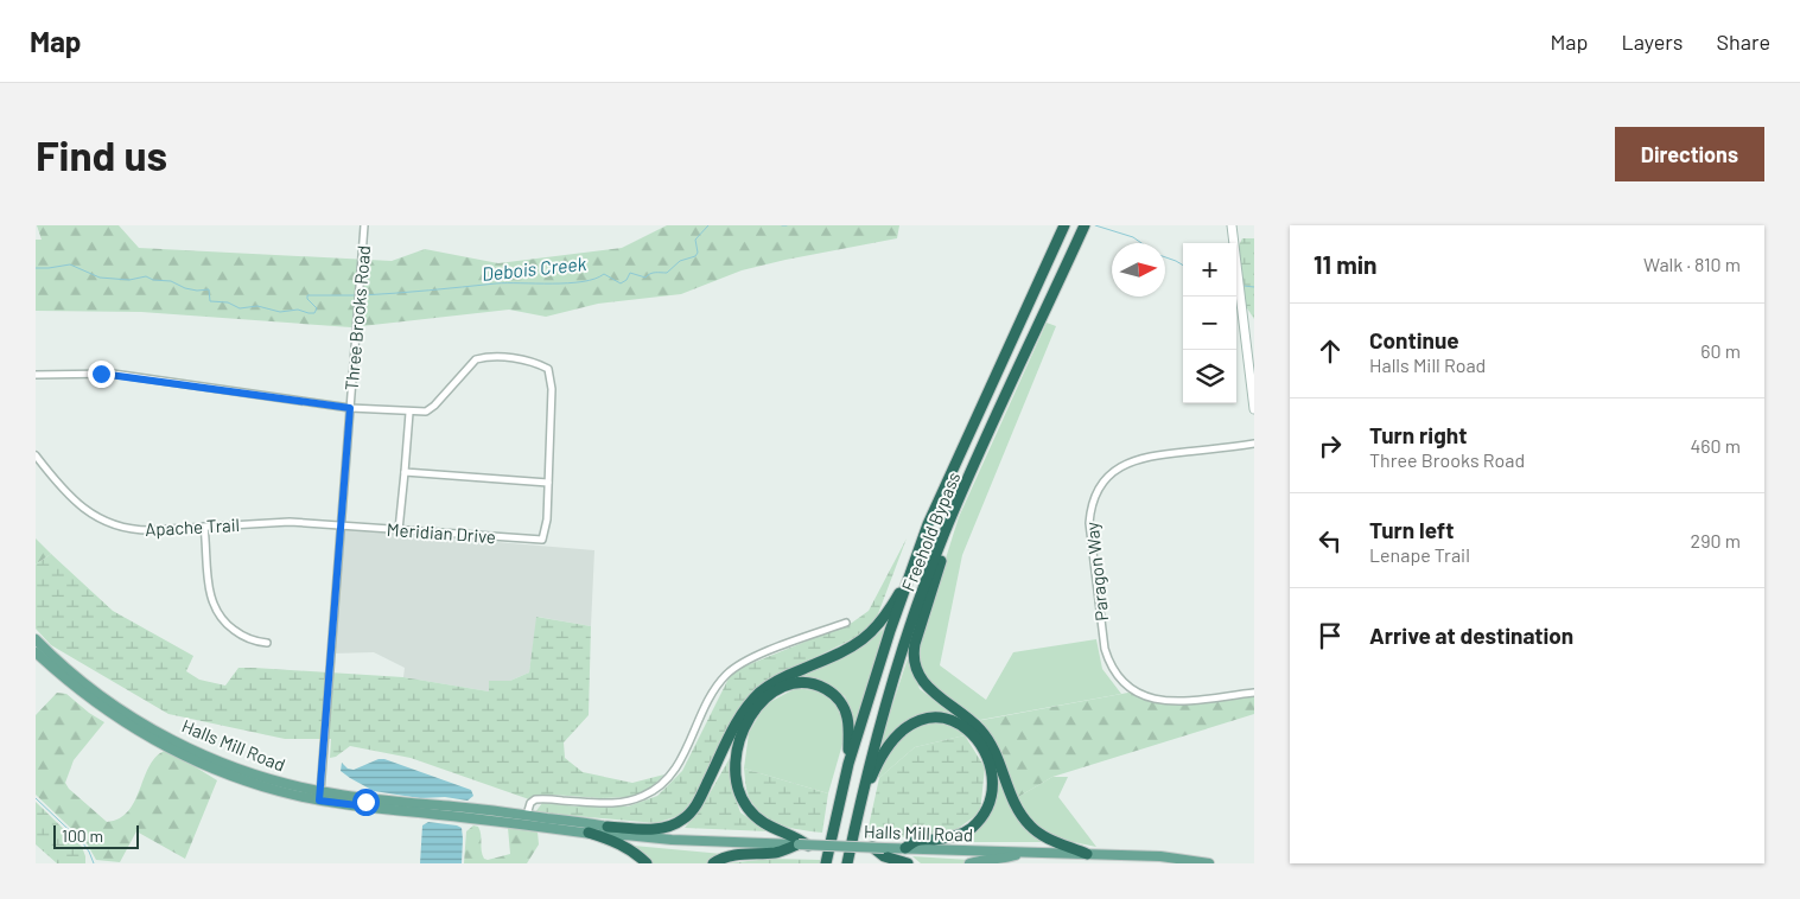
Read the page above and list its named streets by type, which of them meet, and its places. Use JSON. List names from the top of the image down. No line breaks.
{"streets":{"highway":["Freehold Bypass"],"main road":["Halls Mill Road"],"street":["Three Brooks Road","Apache Trail","Meridian Drive","Paragon Way"]},"crossings":[["Three Brooks Road","Apache Trail"],["Three Brooks Road","Meridian Drive"],["Three Brooks Road","Halls Mill Road"],["Apache Trail","Meridian Drive"]],"water":["Debois Creek"],"scale_bar":"100 m","north":"right","page":{"header":"Map","nav":["Map","Layers","Share"],"buttons":"Directions","title":"Find us","heading":["11 min","Walk · 810 m"],"map_buttons":["+","−"],"list":[["Continue","Halls Mill Road","60 m"],["Turn right","Three Brooks Road","460 m"],["Turn left","Lenape Trail","290 m"],"Arrive at destination"],"scale":"100 m"}}
